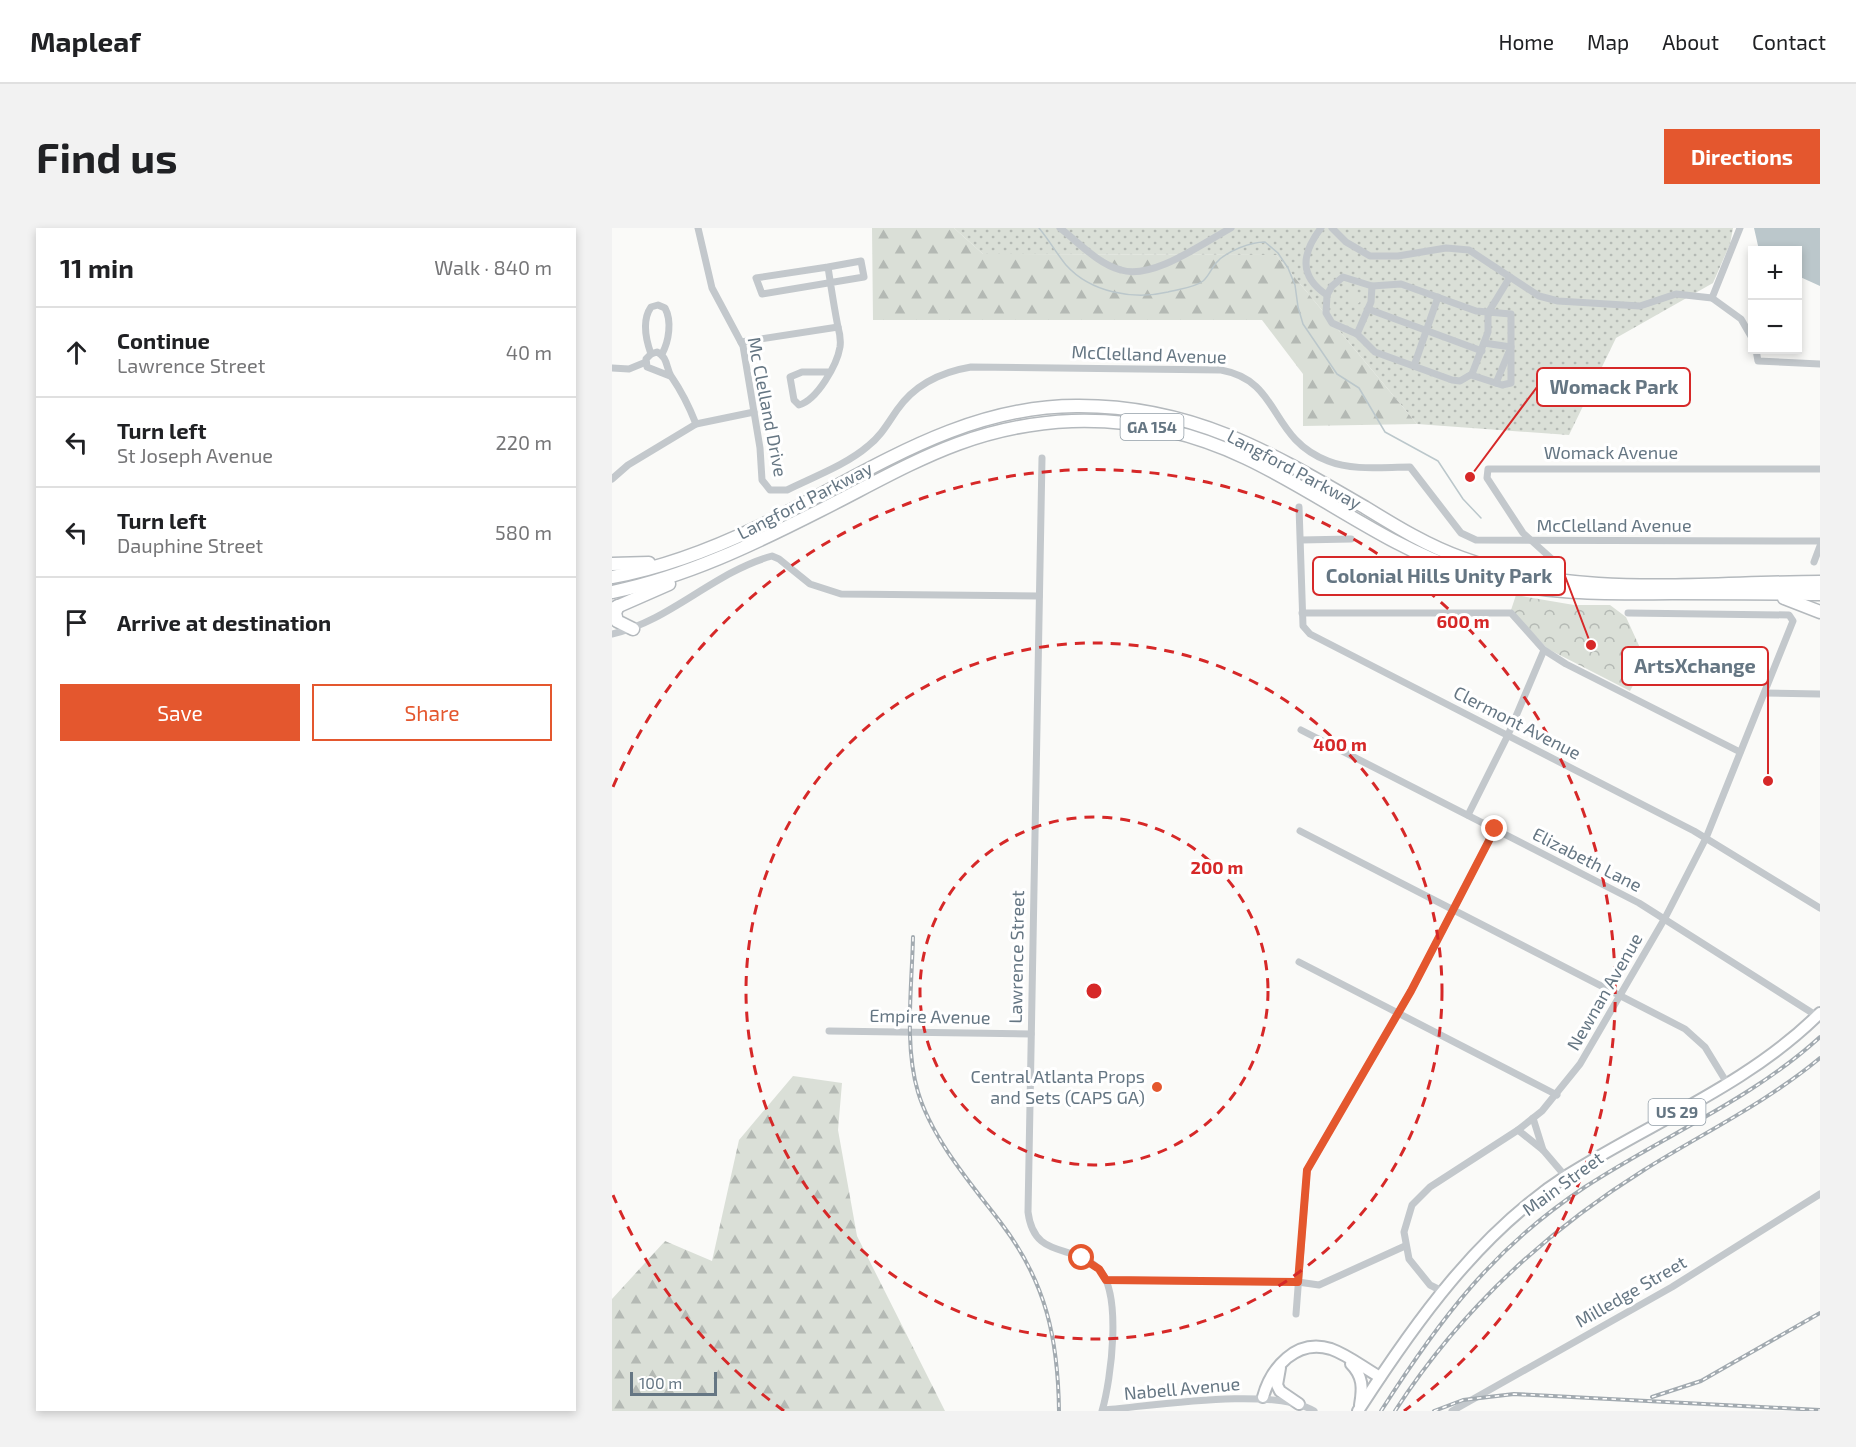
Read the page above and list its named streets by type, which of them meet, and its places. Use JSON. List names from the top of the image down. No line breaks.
{"streets":{"highway":["GA 154","Langford Parkway"],"main road":["US 29","Main Street"],"street":["McClelland Avenue","Mc Clelland Drive","Womack Avenue","Clermont Avenue","Elizabeth Lane","Lawrence Street","Newnan Avenue","Empire Avenue","Milledge Street","Nabell Avenue"]},"crossings":[["McClelland Avenue","Mc Clelland Drive"],["McClelland Avenue","Womack Avenue"],["GA 154","Langford Parkway"],["Clermont Avenue","Newnan Avenue"],["Elizabeth Lane","Newnan Avenue"],["Elizabeth Lane","Main Street"],["Lawrence Street","Empire Avenue"]],"places":["Womack Park","Colonial Hills Unity Park","ArtsXchange","Central Atlanta Props and Sets (CAPS GA)"],"scale_bar":"100 m","page":{"header":"Mapleaf","nav":["Home","Map","About","Contact"],"buttons":["Directions",["Save","Share"]],"title":"Find us","heading":["11 min","Walk · 840 m"],"map_buttons":["+","−"],"list":[["Continue","Lawrence Street","40 m"],["Turn left","St Joseph Avenue","220 m"],["Turn left","Dauphine Street","580 m"],"Arrive at destination"],"scale":"100 m"},"rings":["600 m","400 m","200 m"]}
